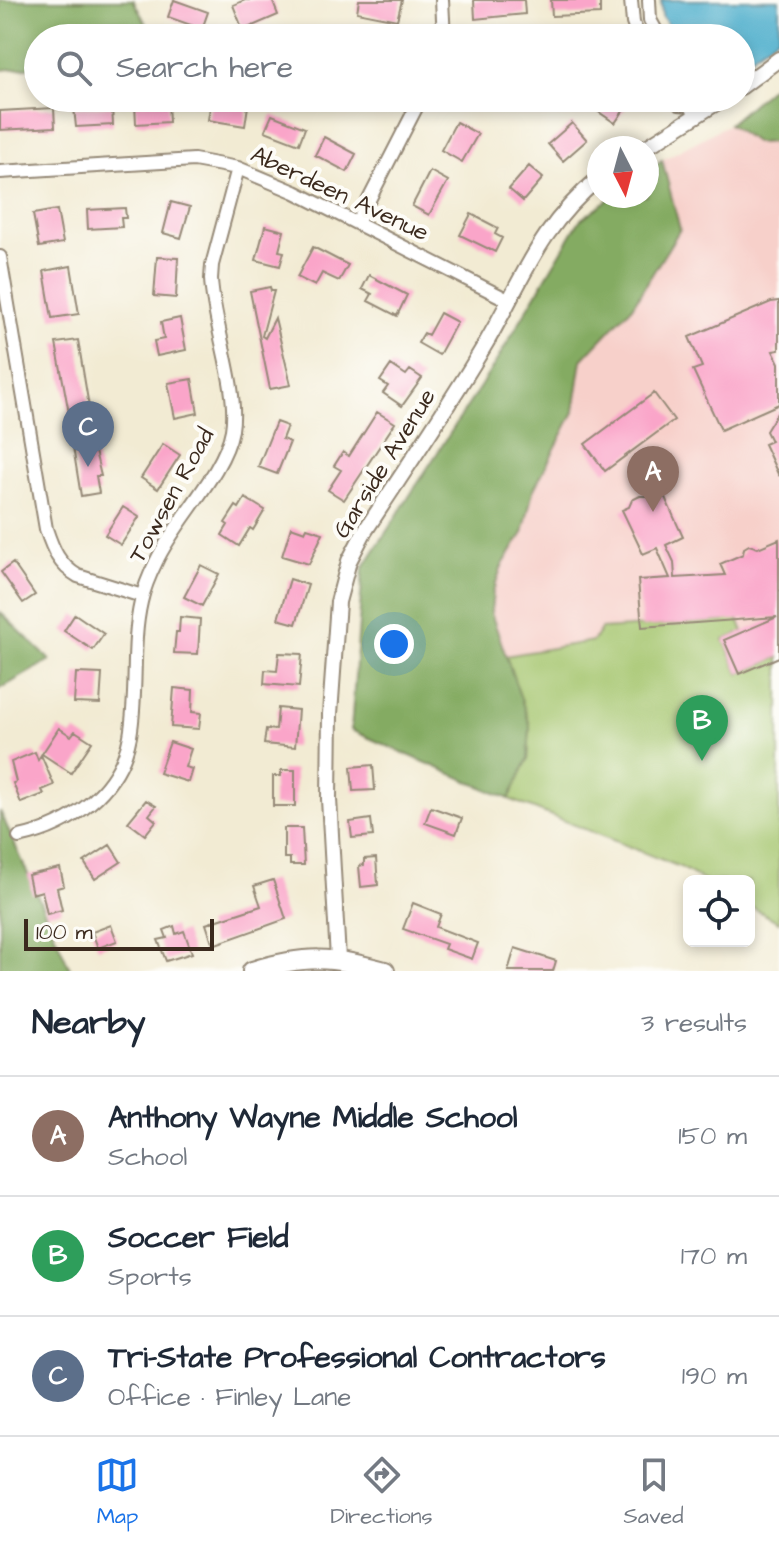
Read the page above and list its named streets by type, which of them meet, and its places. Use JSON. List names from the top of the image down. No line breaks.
{"streets":{"street":["Aberdeen Avenue","Garside Avenue","Towsen Road"]},"crossings":[["Aberdeen Avenue","Garside Avenue"],["Aberdeen Avenue","Towsen Road"]],"scale_bar":"100 m","north":"bottom","page":{"search":"Search here","pins":["C","A","B"],"scale":"100 m","heading":["Nearby","3 results"],"list":[{"mark":"A","name":"Anthony Wayne Middle School","note":"School","value":"150 m"},{"mark":"B","name":"Soccer Field","note":"Sports","value":"170 m"},{"mark":"C","name":"Tri-State Professional Contractors","note":"Office · Finley Lane","value":"190 m"}],"nav":["Map","Directions","Saved"]}}
